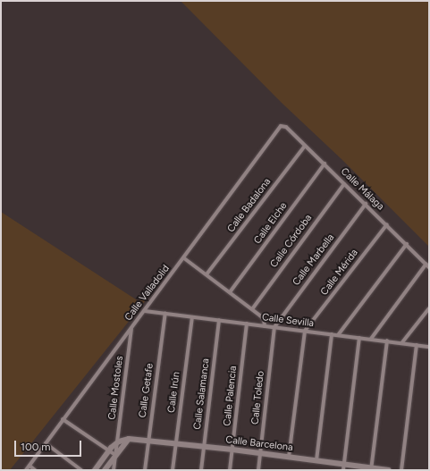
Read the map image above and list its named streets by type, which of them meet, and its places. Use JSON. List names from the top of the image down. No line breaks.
{"streets":{"street":["Calle Málaga","Calle Badalona","Calle Elche","Calle Córdoba","Calle Marbella","Calle Mérida","Calle Valladolid","Calle Sevilla","Calle Mostoles","Calle Getafe","Calle Irún","Calle Salamanca","Calle Palencia","Calle Toledo","Calle Barcelona"]},"crossings":[["Calle Málaga","Calle Badalona"],["Calle Málaga","Calle Elche"],["Calle Málaga","Calle Córdoba"],["Calle Málaga","Calle Marbella"],["Calle Málaga","Calle Mérida"],["Calle Málaga","Calle Valladolid"],["Calle Marbella","Calle Sevilla"],["Calle Marbella","Calle Toledo"],["Calle Mérida","Calle Sevilla"],["Calle Valladolid","Calle Sevilla"],["Calle Valladolid","Calle Mostoles"],["Calle Sevilla","Calle Getafe"],["Calle Sevilla","Calle Irún"],["Calle Sevilla","Calle Salamanca"],["Calle Sevilla","Calle Palencia"],["Calle Sevilla","Calle Toledo"],["Calle Mostoles","Calle Barcelona"],["Calle Getafe","Calle Barcelona"],["Calle Irún","Calle Barcelona"],["Calle Salamanca","Calle Barcelona"],["Calle Palencia","Calle Barcelona"],["Calle Toledo","Calle Barcelona"]],"scale_bar":"100 m"}
